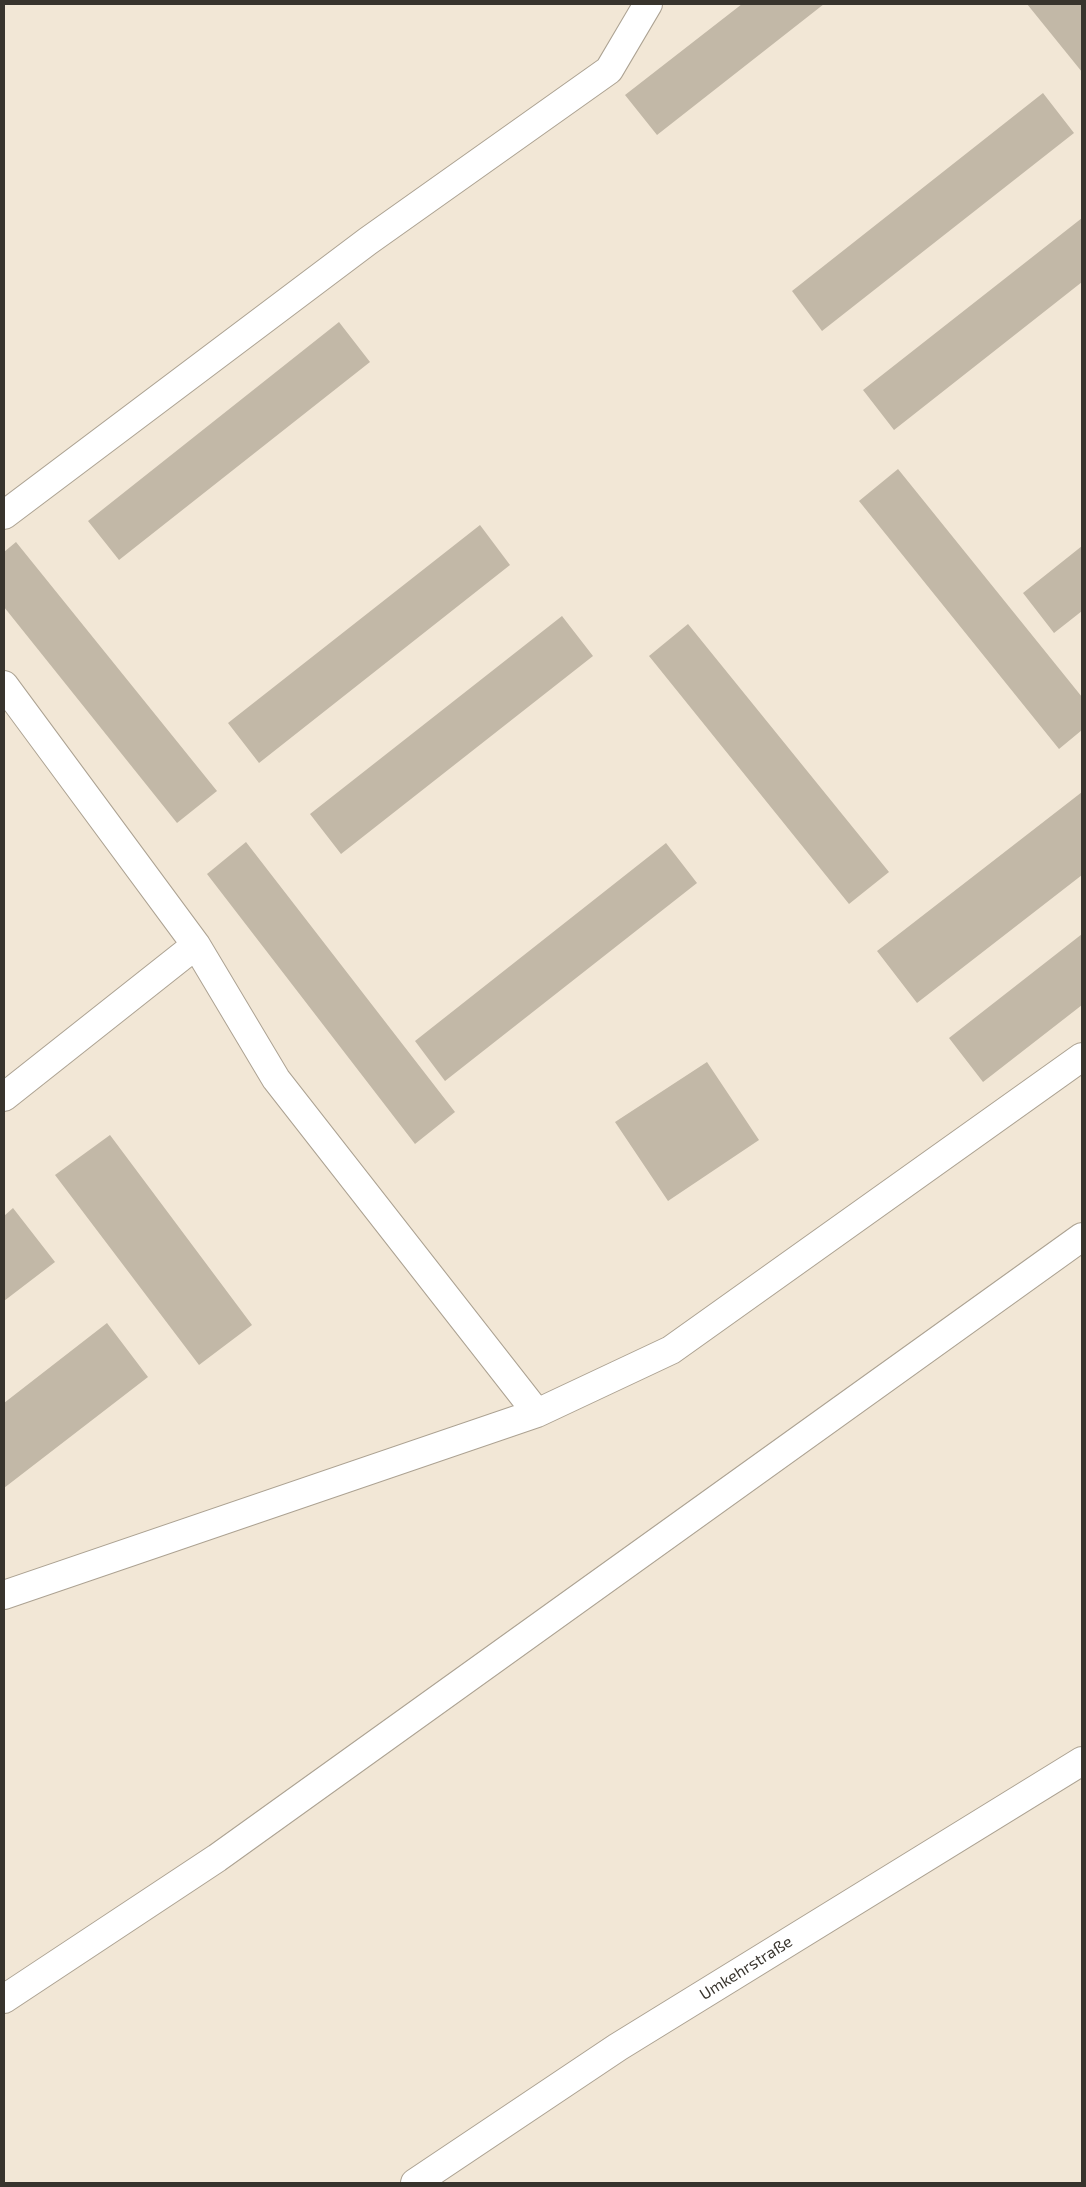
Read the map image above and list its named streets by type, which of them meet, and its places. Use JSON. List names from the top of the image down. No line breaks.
{"streets":{"lane":["Umkehrstraße"]}}
